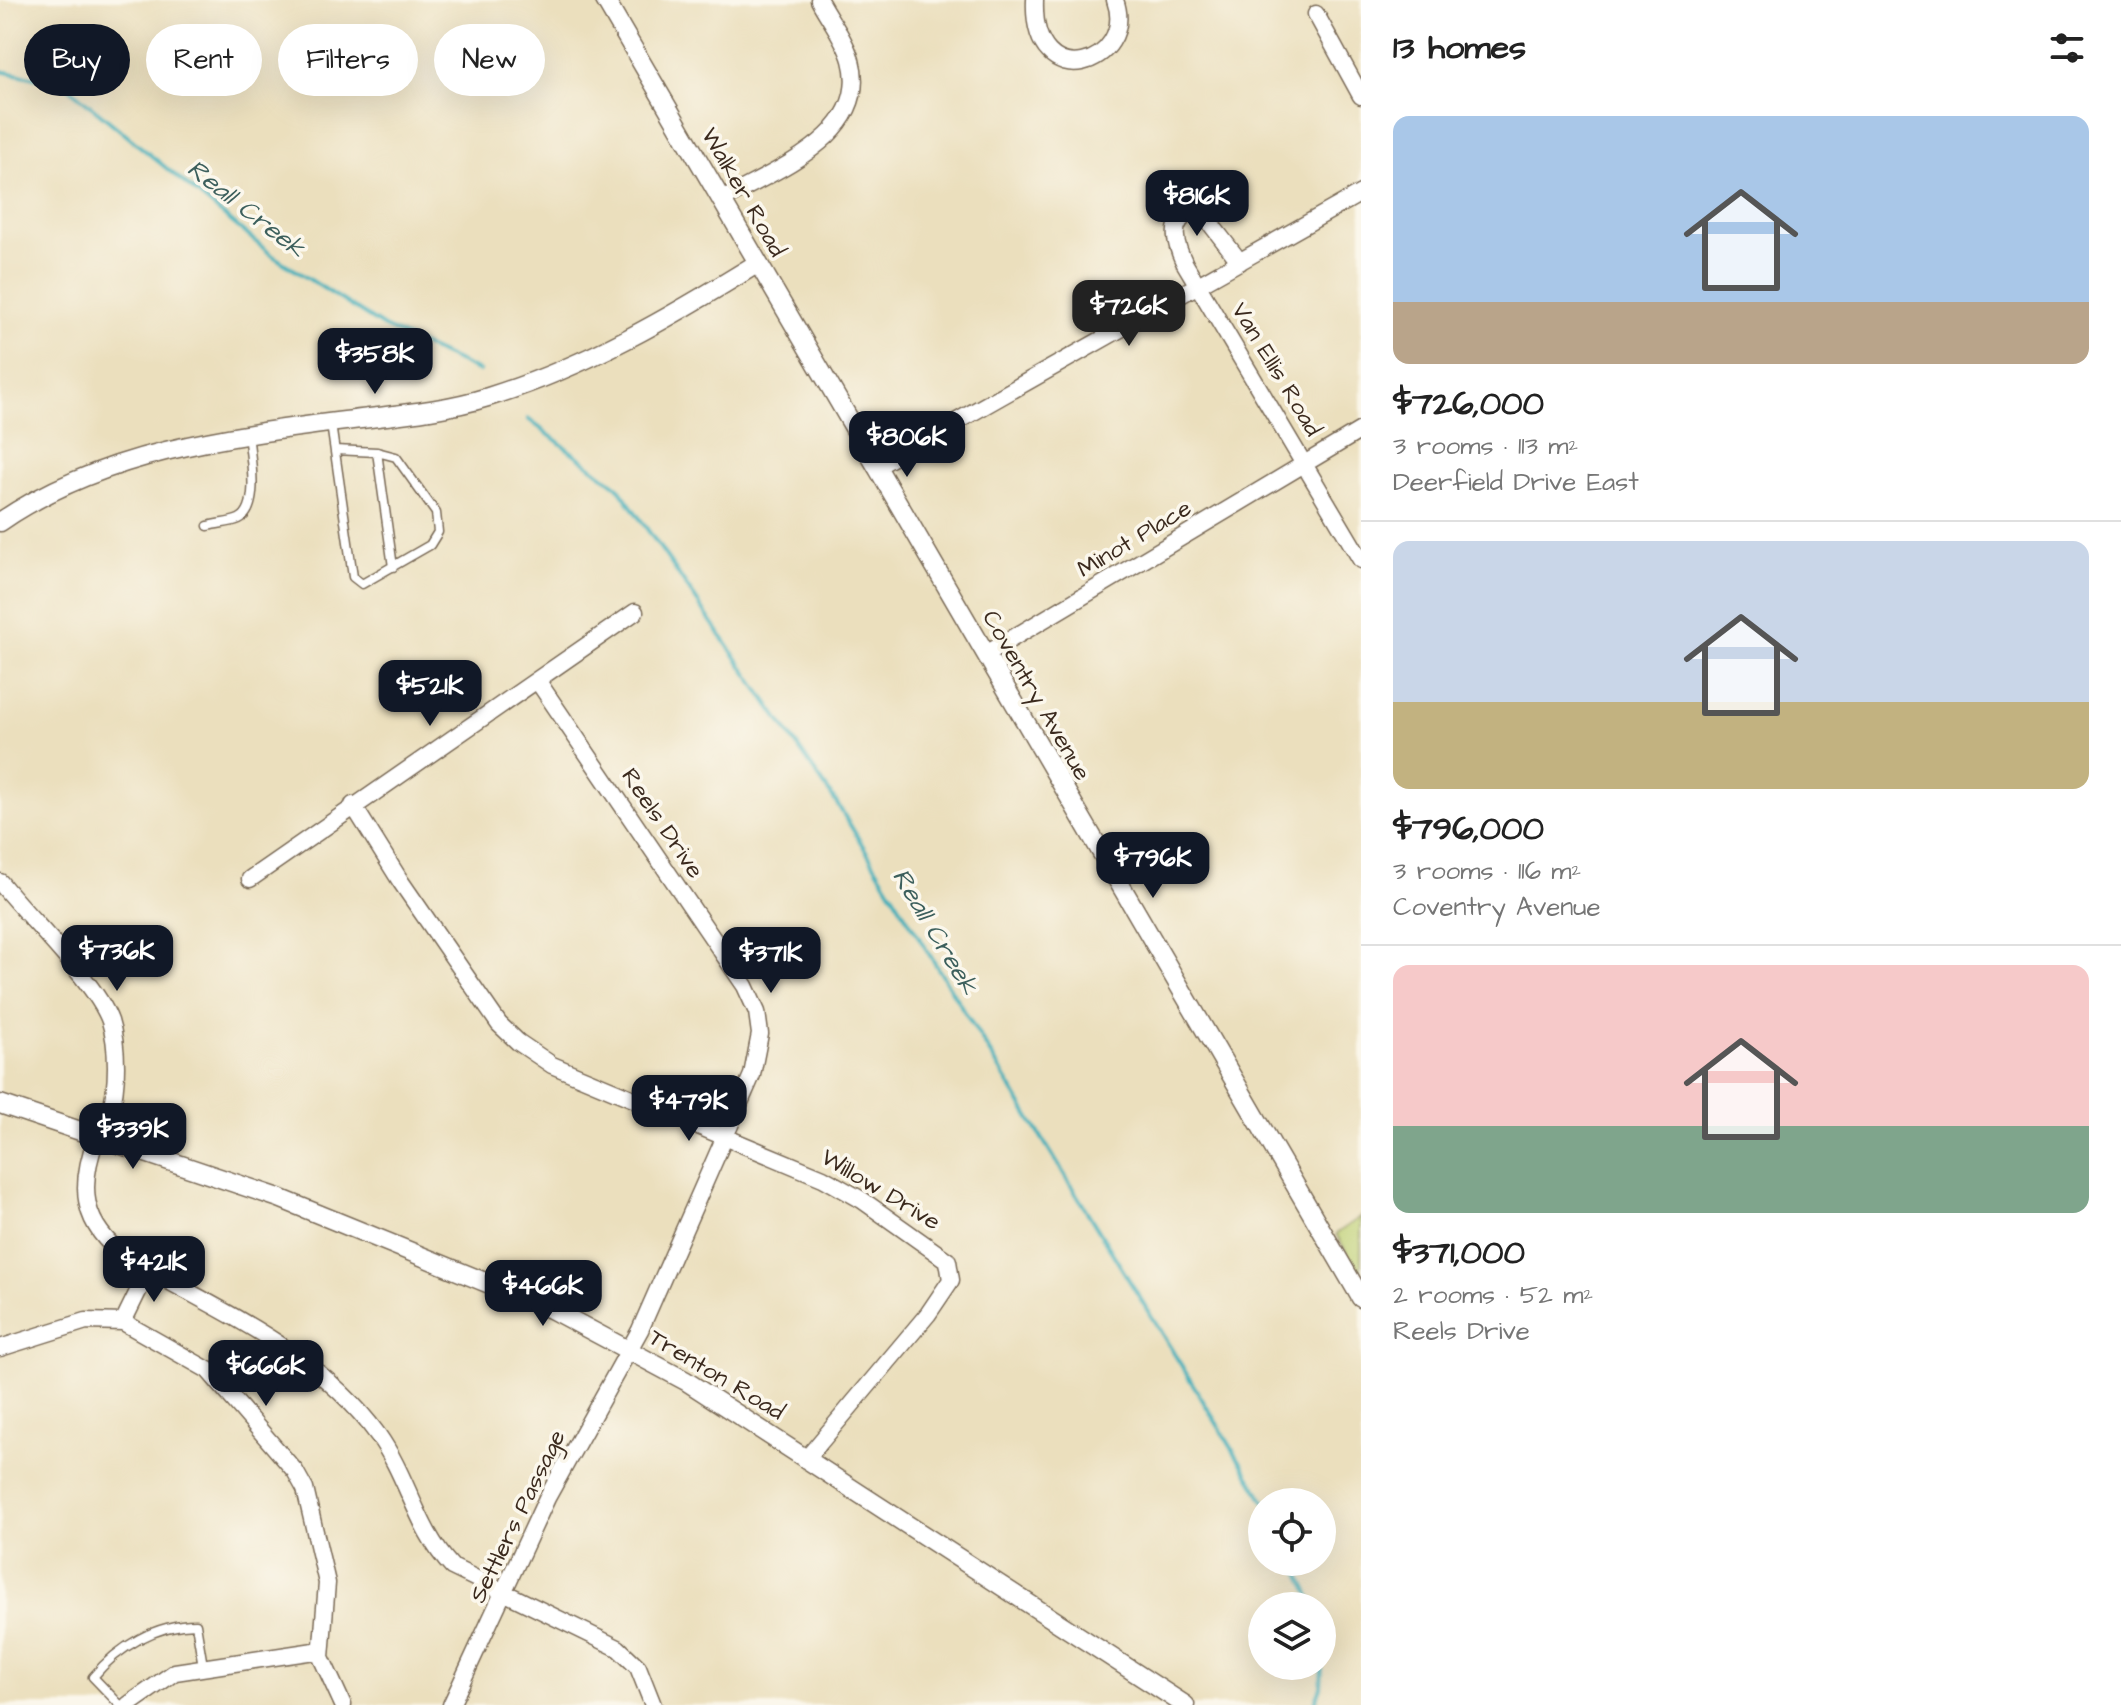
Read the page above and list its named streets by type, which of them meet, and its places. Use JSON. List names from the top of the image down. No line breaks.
{"streets":{"street":["Walker Road","Van Ellis Road","Minot Place","Coventry Avenue","Reels Drive","Willow Drive","Trenton Road","Settlers Passage"]},"crossings":[["Walker Road","Coventry Avenue"],["Van Ellis Road","Minot Place"],["Minot Place","Coventry Avenue"],["Reels Drive","Willow Drive"],["Reels Drive","Trenton Road"],["Reels Drive","Settlers Passage"],["Willow Drive","Trenton Road"],["Trenton Road","Settlers Passage"]],"water":["Reall Creek"],"page":{"heading":"13 homes","chip":["Buy","Rent","Filters","New"],"list":[{"name":"$726,000","note":"3 rooms · 113 m² · Deerfield Drive East"},{"name":"$796,000","note":"3 rooms · 116 m² · Coventry Avenue"},{"name":"$371,000","note":"2 rooms · 52 m² · Reels Drive"}],"price":["$816K","$726K","$358K","$806K","$521K","$796K","$736K","$371K","$479K","$339K","$421K","$466K","$666K"]}}
